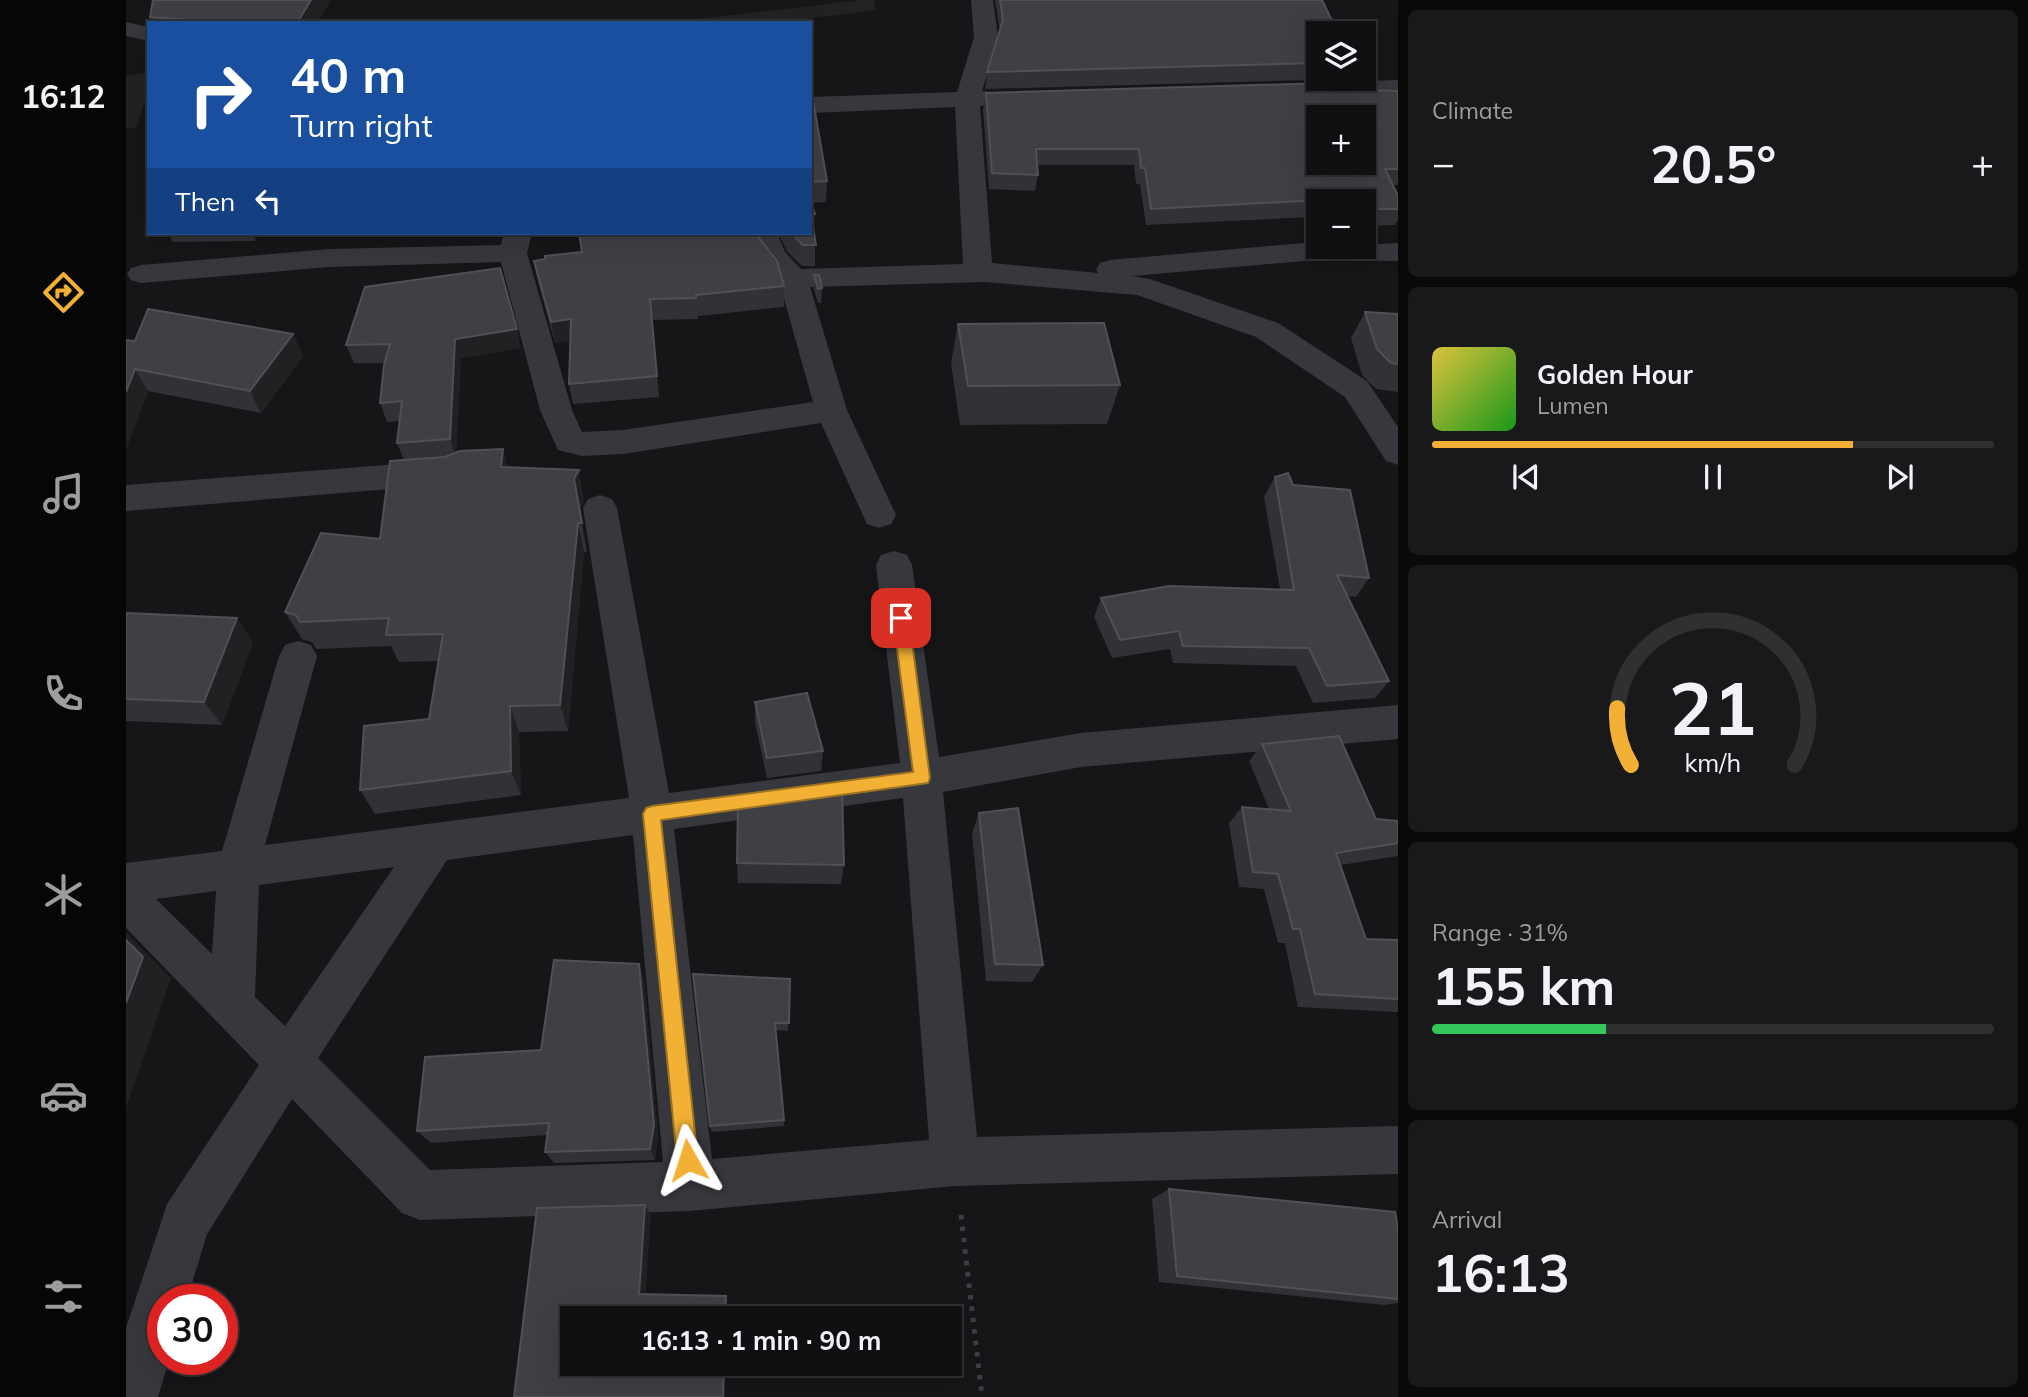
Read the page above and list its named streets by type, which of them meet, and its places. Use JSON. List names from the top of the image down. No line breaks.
{"page":{"tabs":"16:12","tile":["Climate",["Range · 31%","155 km"],["Arrival","16:13"]],"map_buttons":["+","−"],"turn":["40 m","Turn right"],"heat":["−","20.5°","+"],"then":"Then","song":["Golden Hour","Lumen"],"limit":"30","trip":"16:13 · 1 min · 90 m","gauge":["21","km/h"]}}
